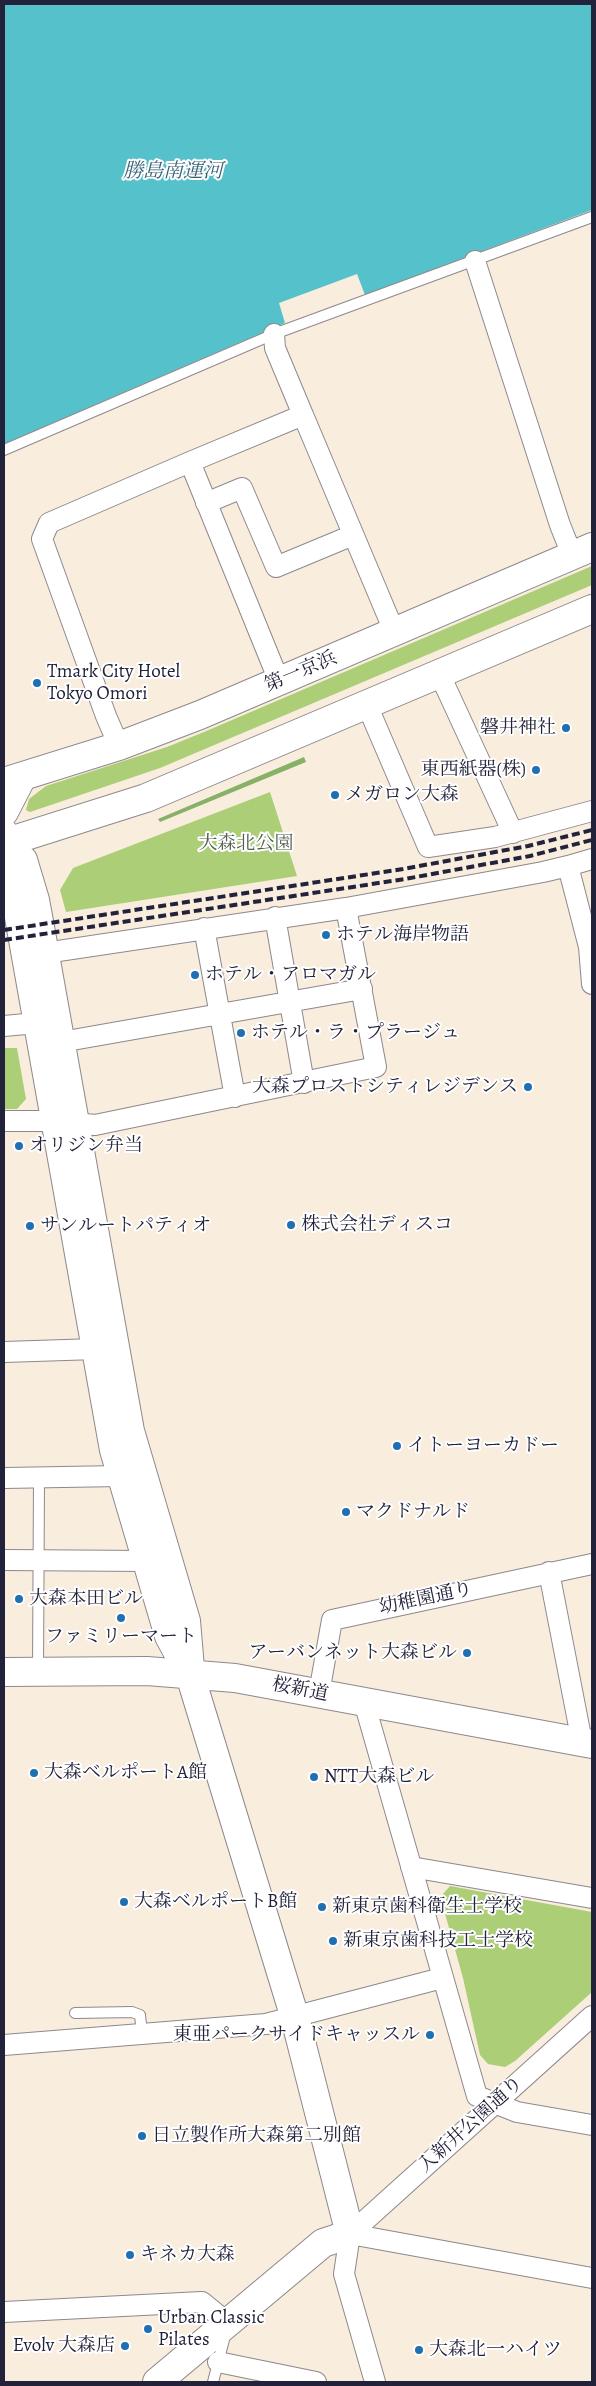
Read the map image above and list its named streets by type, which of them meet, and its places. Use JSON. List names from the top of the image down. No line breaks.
{"streets":{"main road":["第一京浜","桜新道"],"street":["幼稚園通り","入新井公園通り"]},"crossings":[["幼稚園通り","桜新道"]],"water":["勝島南運河"],"parks":["大森北公園"],"places":["Tmark City Hotel Tokyo Omori","磐井神社","東西紙器(株)","メガロン大森","ホテル海岸物語","ホテル・アロマガル","ホテル・ラ・プラージュ","大森プロストシティレジデンス","オリジン弁当","株式会社ディスコ","サンルートパティオ","イトーヨーカドー","マクドナルド","大森本田ビル","ファミリーマート","アーバンネット大森ビル","大森ベルポートA館","NTT大森ビル","大森ベルポートB館","新東京歯科衛生士学校","新東京歯科技工士学校","東亜パークサイドキャッスル","日立製作所大森第二別館","キネカ大森","Urban Classic Pilates","Evolv 大森店","大森北一ハイツ"]}
